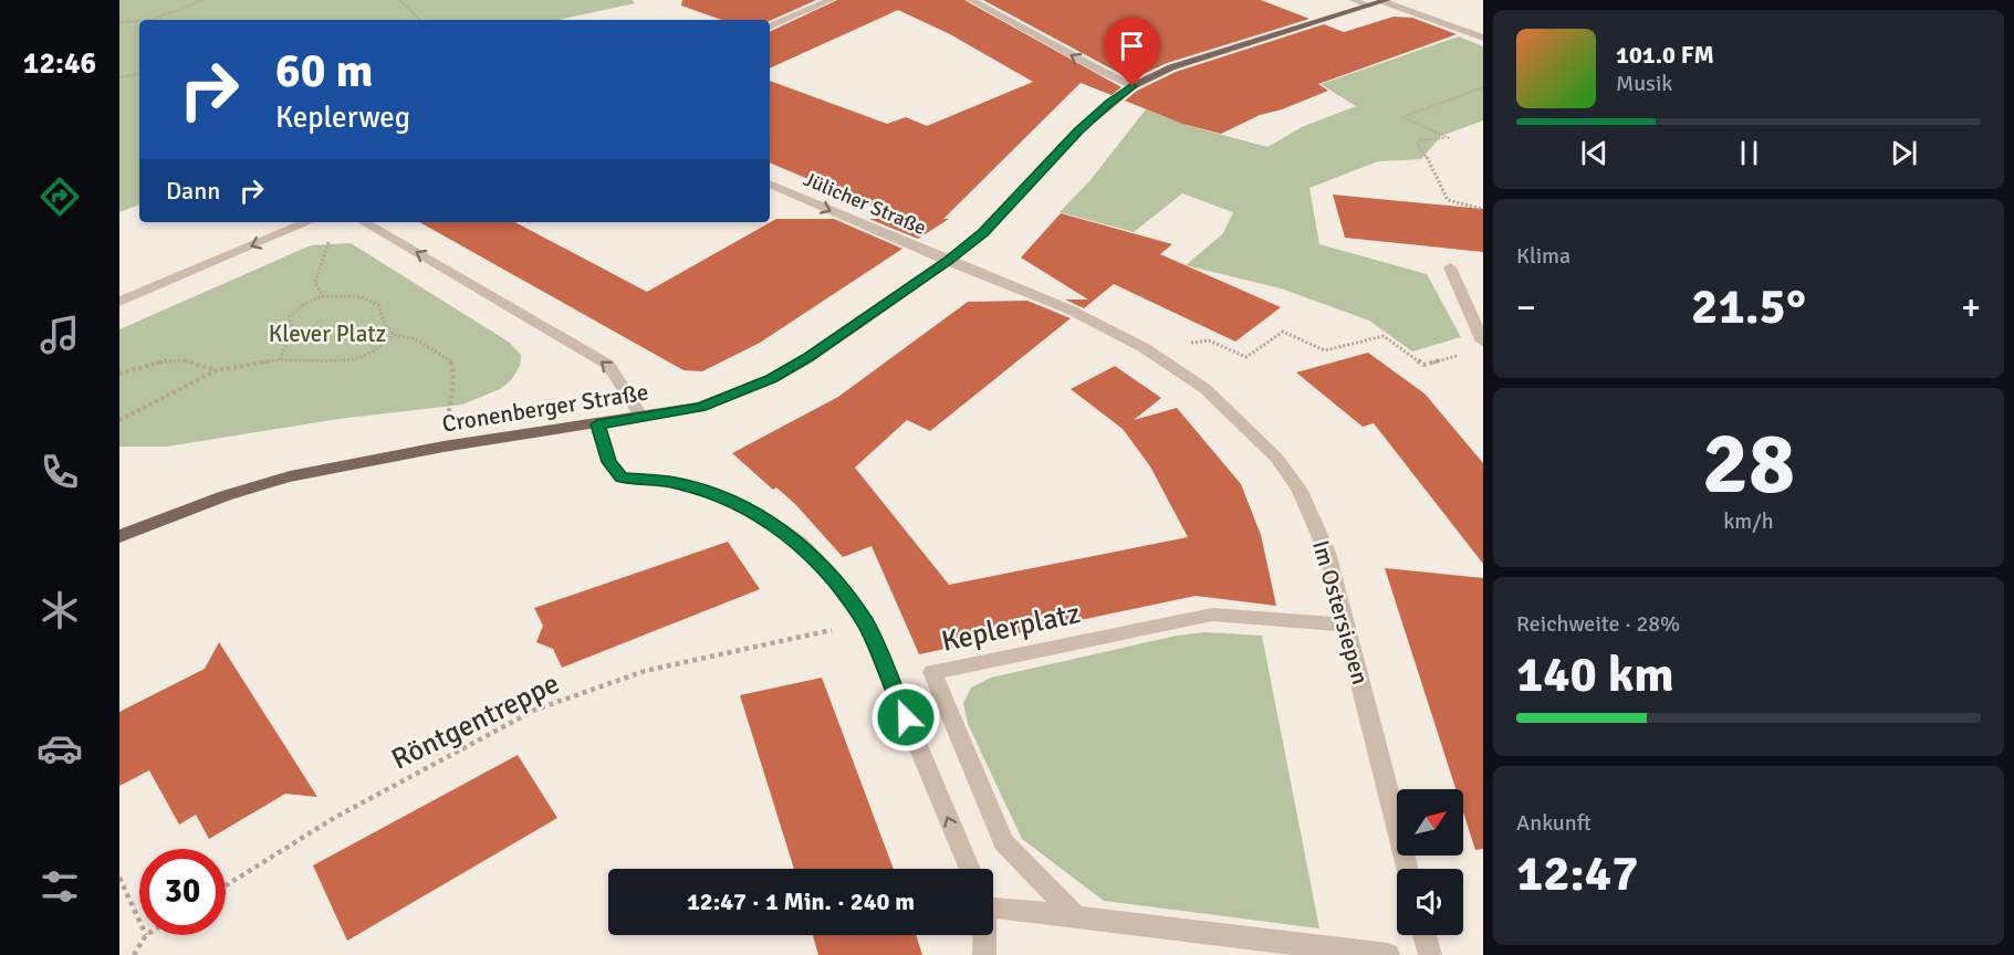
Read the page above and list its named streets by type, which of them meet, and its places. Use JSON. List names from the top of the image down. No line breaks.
{"streets":{"main road":["Cronenberger Straße"],"street":["Jülicher Straße","Im Ostersiepen","Keplerplatz"],"path":["Röntgentreppe"]},"crossings":[["Jülicher Straße","Cronenberger Straße"],["Jülicher Straße","Im Ostersiepen"],["Cronenberger Straße","Im Ostersiepen"],["Im Ostersiepen","Keplerplatz"]],"one_way":["Jülicher Straße"],"parks":["Klever Platz"],"north":"top right","page":{"tabs":"12:46","turn":["60 m","Keplerweg"],"song":["101.0 FM","Musik"],"then":"Dann","tile":["Klima",["28","km/h"],["Reichweite · 28%","140 km"],["Ankunft","12:47"]],"heat":["−","21.5°","+"],"limit":"30","trip":"12:47 · 1 Min. · 240 m"}}
